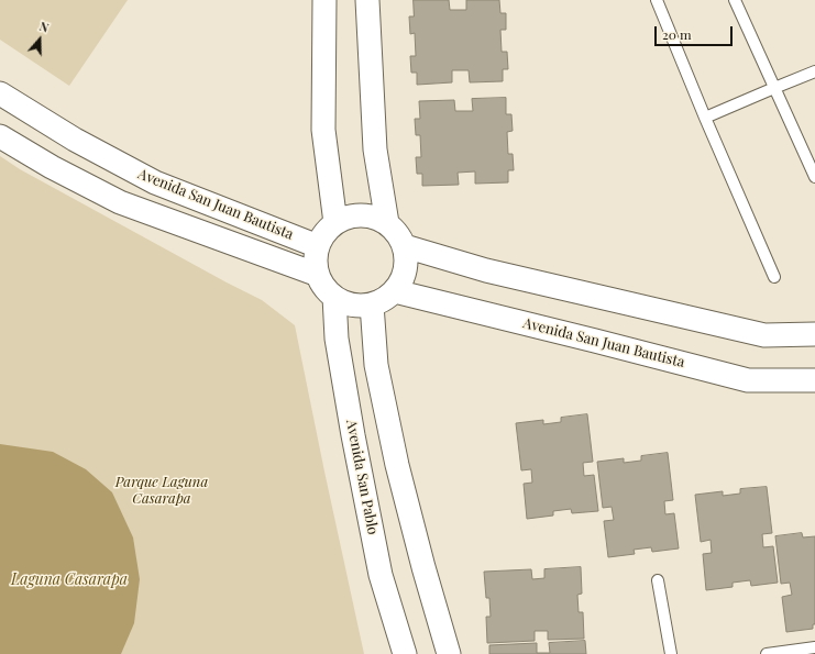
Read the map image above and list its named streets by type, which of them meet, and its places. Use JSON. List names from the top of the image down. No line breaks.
{"streets":{"street":["Avenida San Juan Bautista","Avenida San Pablo"]},"crossings":[["Avenida San Juan Bautista","Avenida San Pablo"]],"water":["Laguna Casarapa"],"parks":["Parque Laguna Casarapa"],"scale_bar":"20 m","north":"top"}
